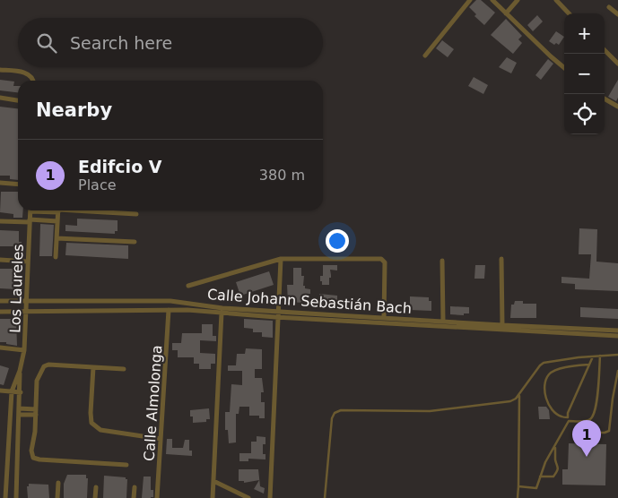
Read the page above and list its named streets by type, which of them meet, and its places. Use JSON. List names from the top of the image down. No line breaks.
{"streets":{"street":["Los Laureles","Calle Johann Sebastián Bach","Calle Almolonga"]},"crossings":[["Los Laureles","Calle Johann Sebastián Bach"],["Calle Johann Sebastián Bach","Calle Almolonga"]],"page":{"map_buttons":["+","−"],"search":"Search here","heading":"Nearby","list":[{"mark":"1","name":"Edifcio V","note":"Place","value":"380 m"}],"pins":"1"}}
